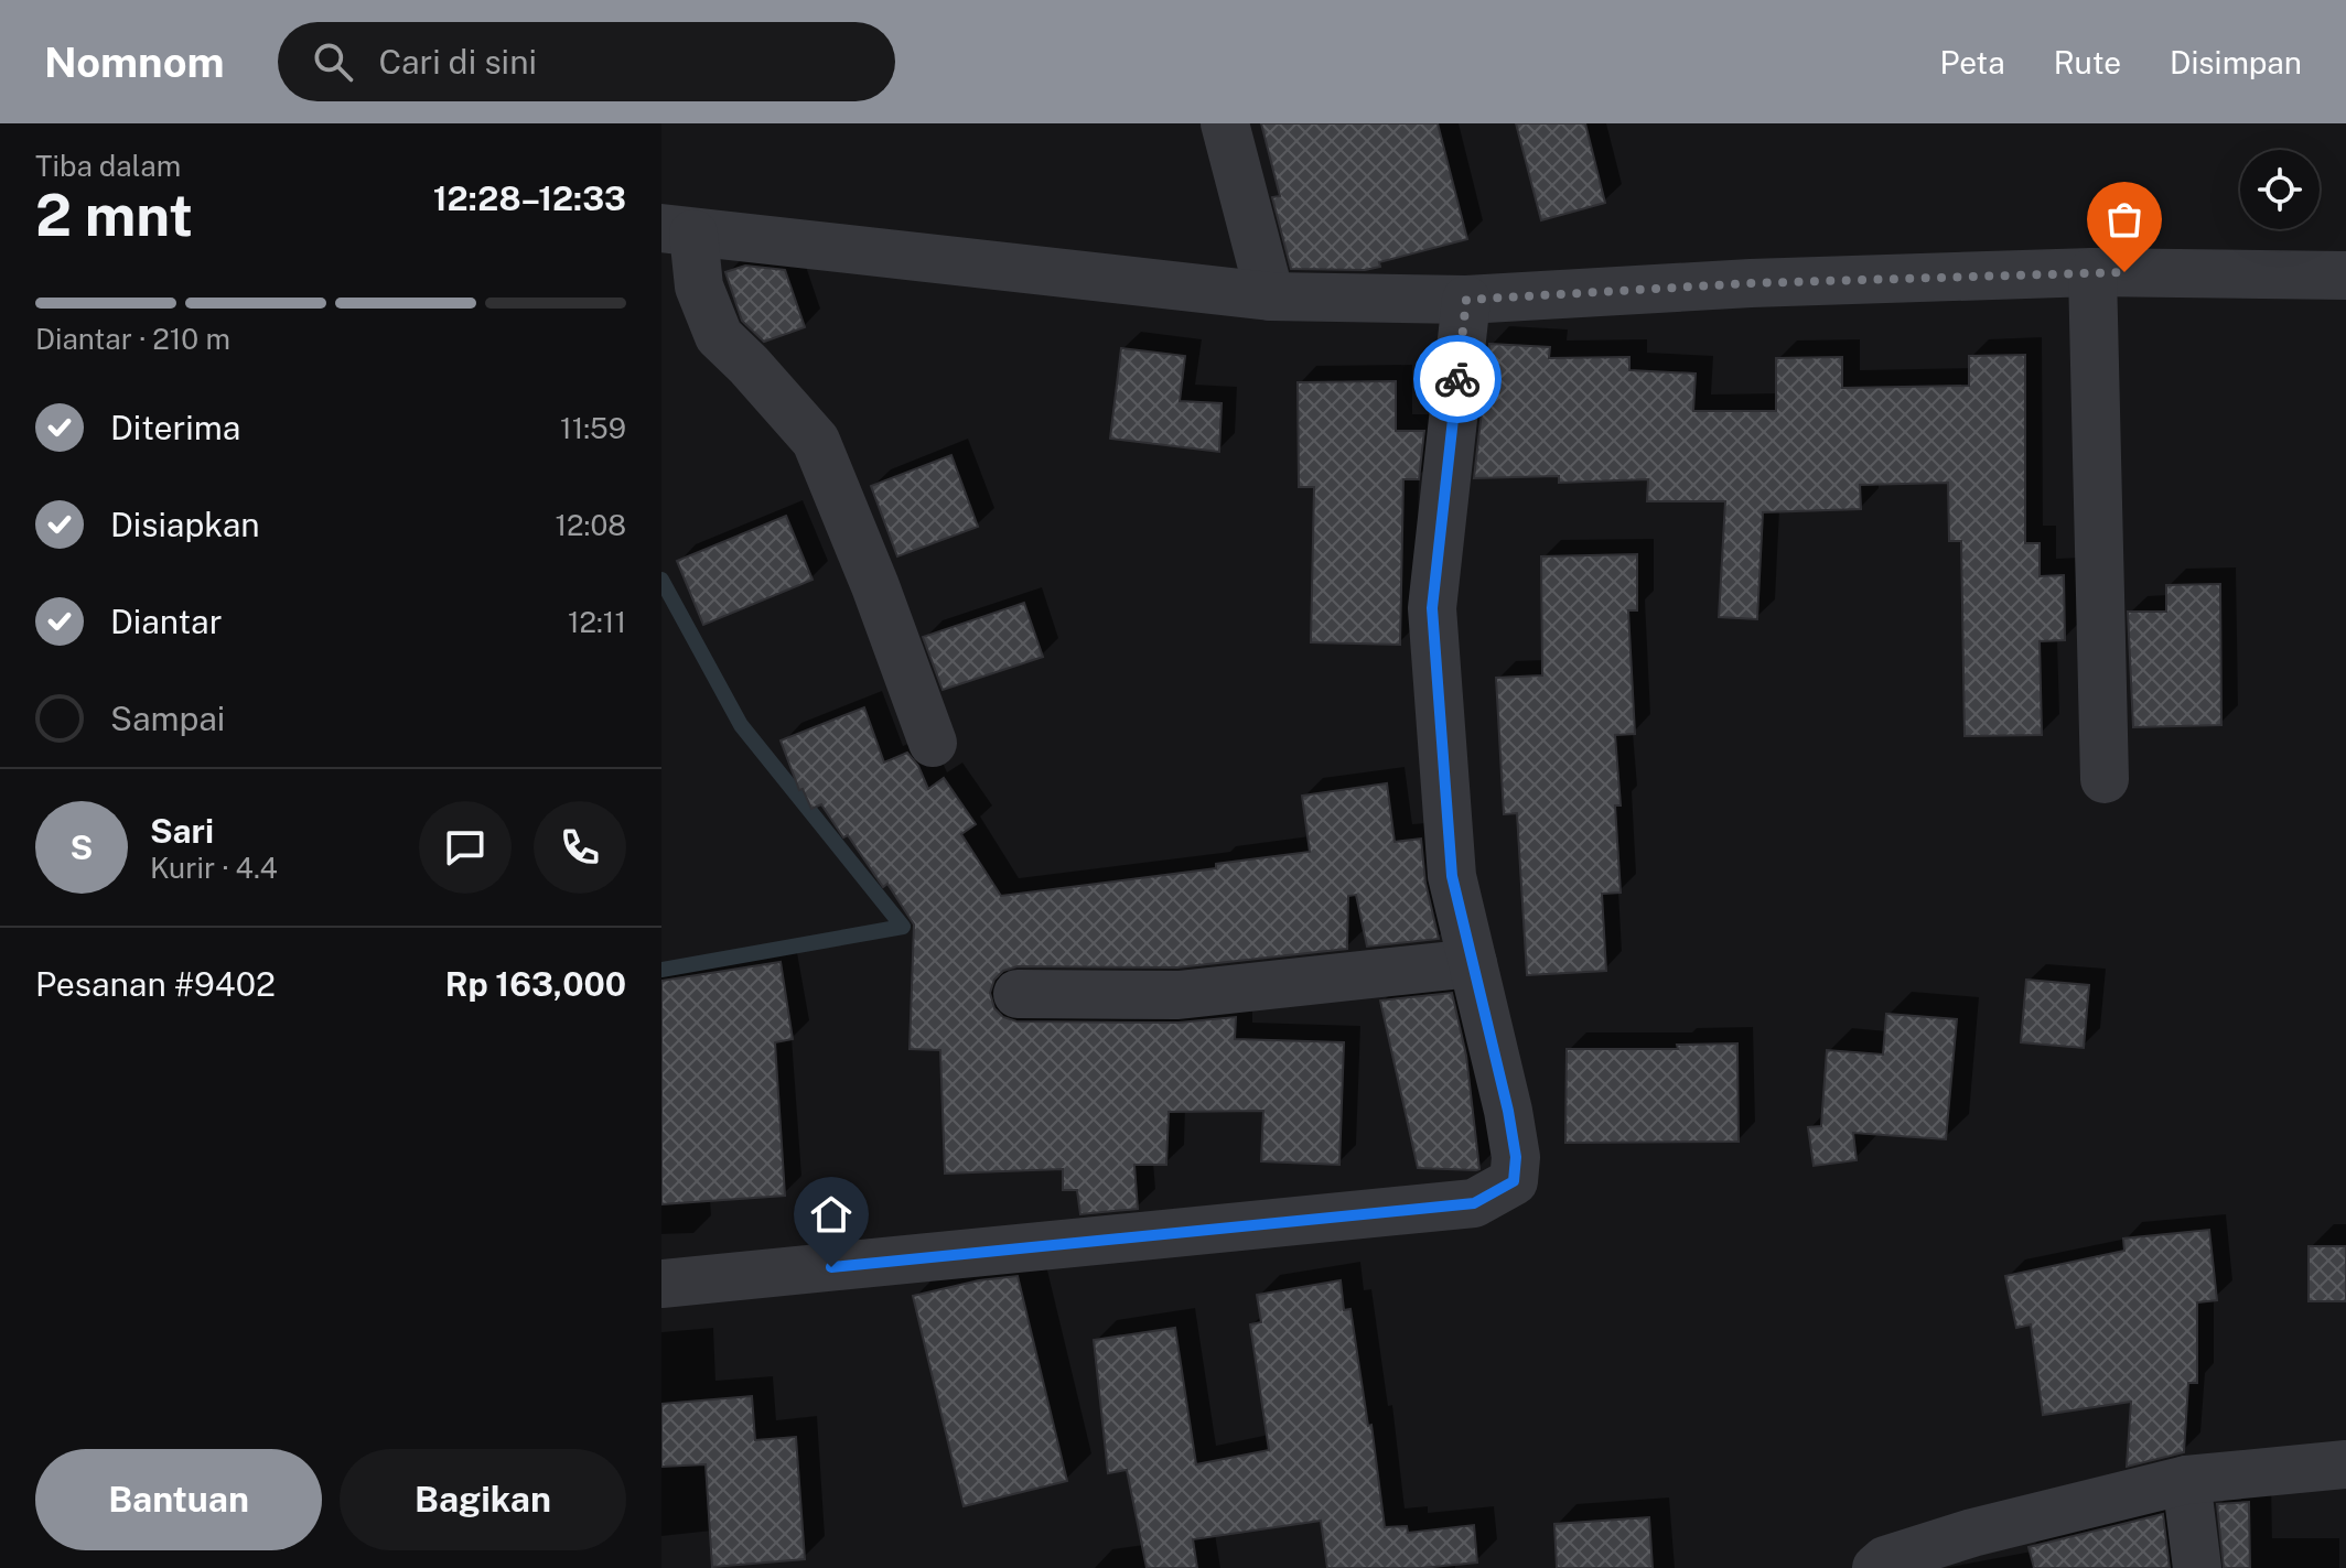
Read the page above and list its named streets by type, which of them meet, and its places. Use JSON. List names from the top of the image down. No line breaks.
{"page":{"header":"Nomnom","search":"Cari di sini","nav":["Peta","Rute","Disimpan"],"heading":["2 mnt","Tiba dalam","12:28–12:33"],"panel":["Sari","Kurir · 4.4","Pesanan #9402","Rp 163,000"],"bar":"Diantar · 210 m","list":[["Diterima","11:59"],["Disiapkan","12:08"],["Diantar","12:11"],"Sampai"],"round":"S","buttons":["Bantuan","Bagikan"]}}
